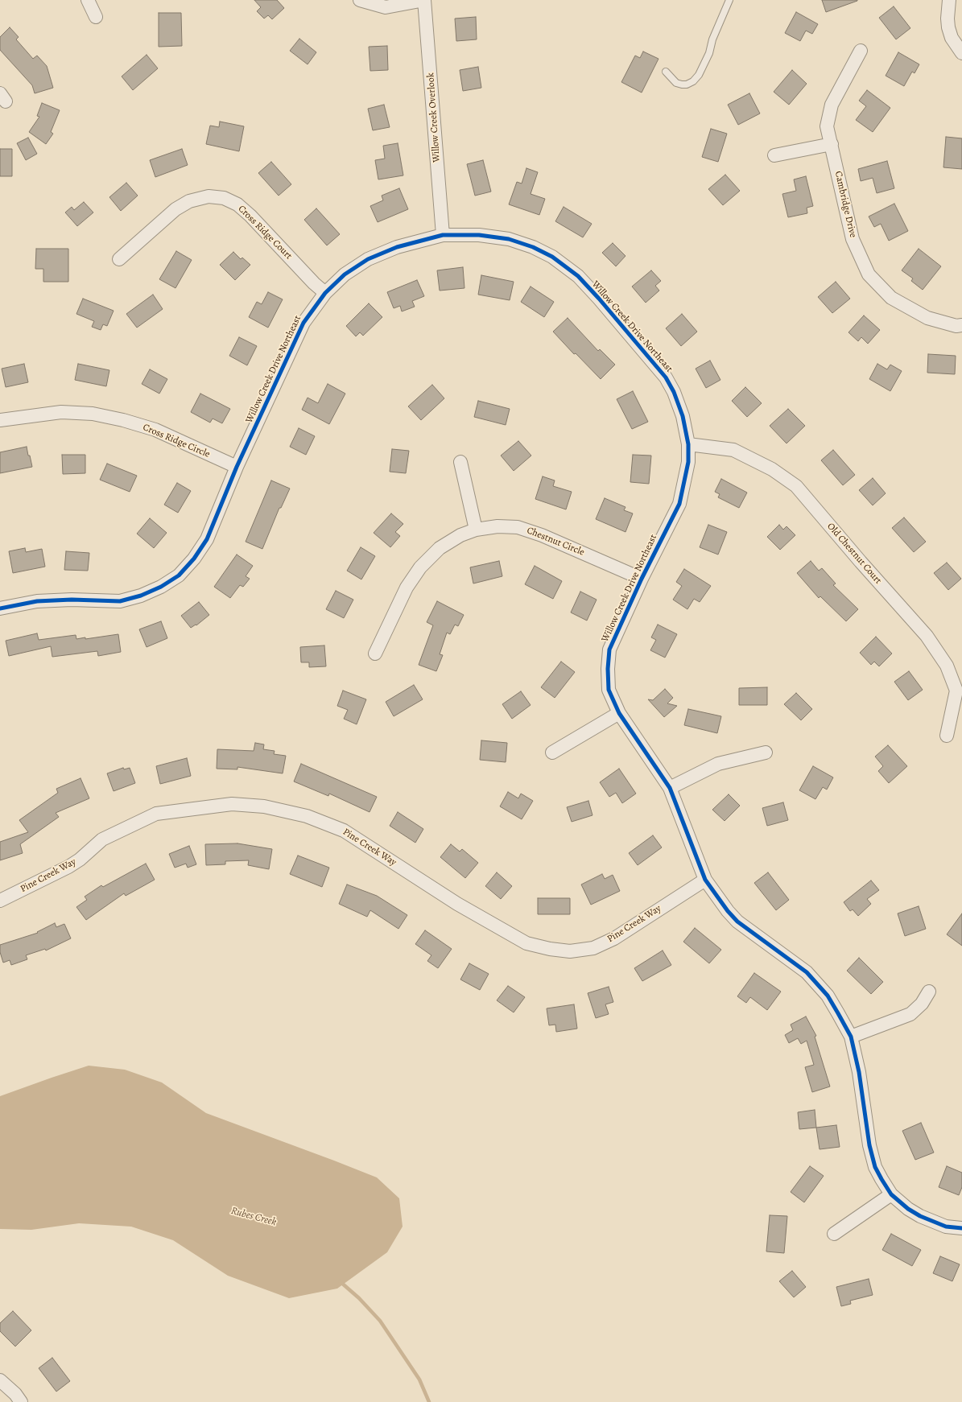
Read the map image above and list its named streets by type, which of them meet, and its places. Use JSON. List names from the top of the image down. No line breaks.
{"streets":{"street":["Willow Creek Overlook","Cambridge Drive","Cross Ridge Court","Willow Creek Drive Northeast","Cross Ridge Circle","Chestnut Circle","Old Chestnut Court","Pine Creek Way"]},"crossings":[["Willow Creek Overlook","Willow Creek Drive Northeast"],["Cross Ridge Court","Willow Creek Drive Northeast"],["Willow Creek Drive Northeast","Cross Ridge Circle"],["Willow Creek Drive Northeast","Chestnut Circle"],["Willow Creek Drive Northeast","Old Chestnut Court"],["Willow Creek Drive Northeast","Pine Creek Way"]],"water":["Rubes Creek"]}
